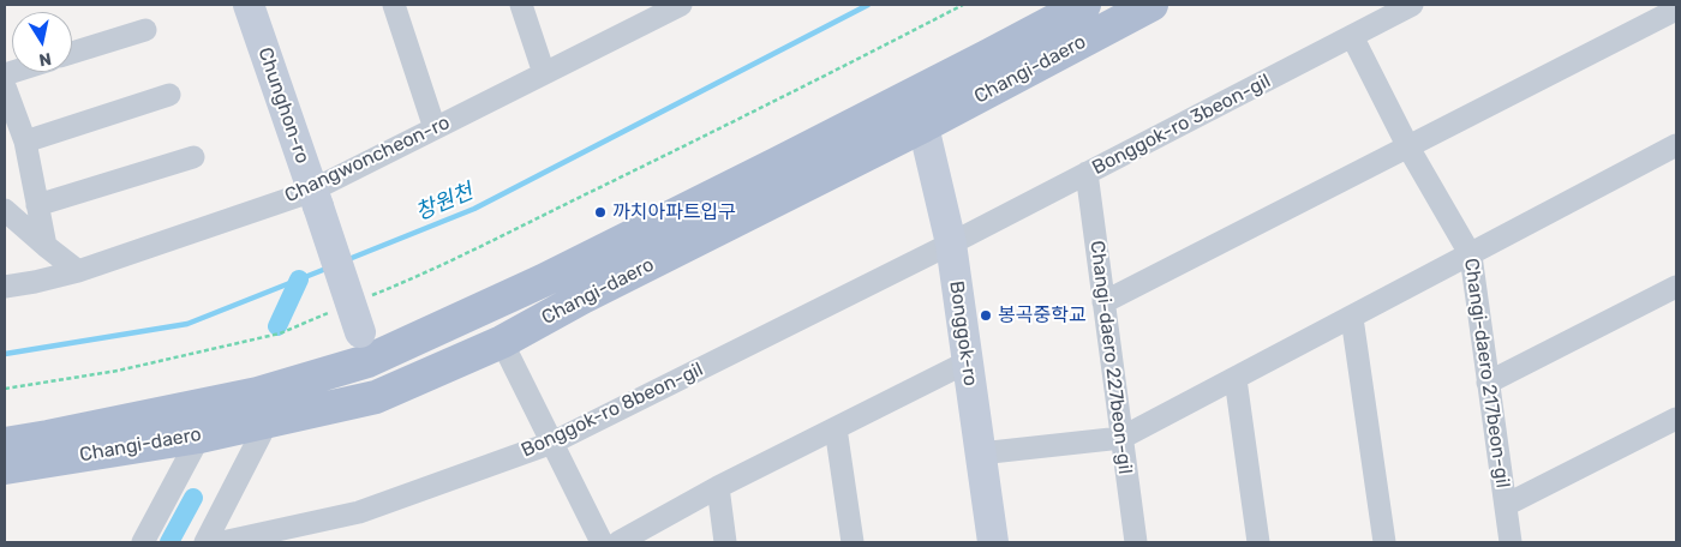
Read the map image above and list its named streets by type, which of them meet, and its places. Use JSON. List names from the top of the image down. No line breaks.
{"streets":{"main road":["Changi-daero"],"street":["Chunghon-ro","Bonggok-ro 3beon-gil","Changwoncheon-ro","Bonggok-ro","Changi-daero 227beon-gil","Changi-daero 217beon-gil","Bonggok-ro 8beon-gil"]},"crossings":[["Changi-daero","Chunghon-ro"],["Changi-daero","Bonggok-ro"],["Chunghon-ro","Changwoncheon-ro"],["Bonggok-ro 3beon-gil","Bonggok-ro"],["Bonggok-ro 3beon-gil","Changi-daero 227beon-gil"],["Bonggok-ro 3beon-gil","Changi-daero 217beon-gil"],["Bonggok-ro 3beon-gil","Bonggok-ro 8beon-gil"],["Bonggok-ro","Bonggok-ro 8beon-gil"]],"water":["창원천"],"places":["까치아파트입구","봉곡중학교"],"north":"bottom"}
